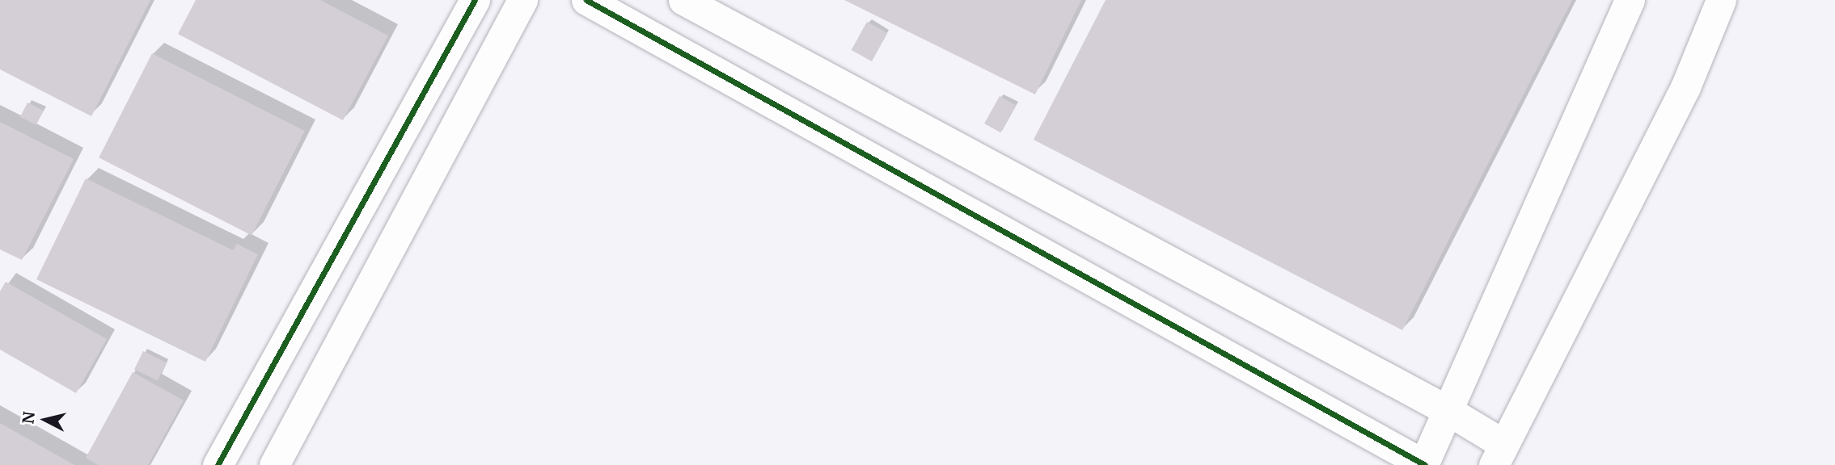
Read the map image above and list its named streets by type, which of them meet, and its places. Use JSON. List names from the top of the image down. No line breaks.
{"north":"left"}
